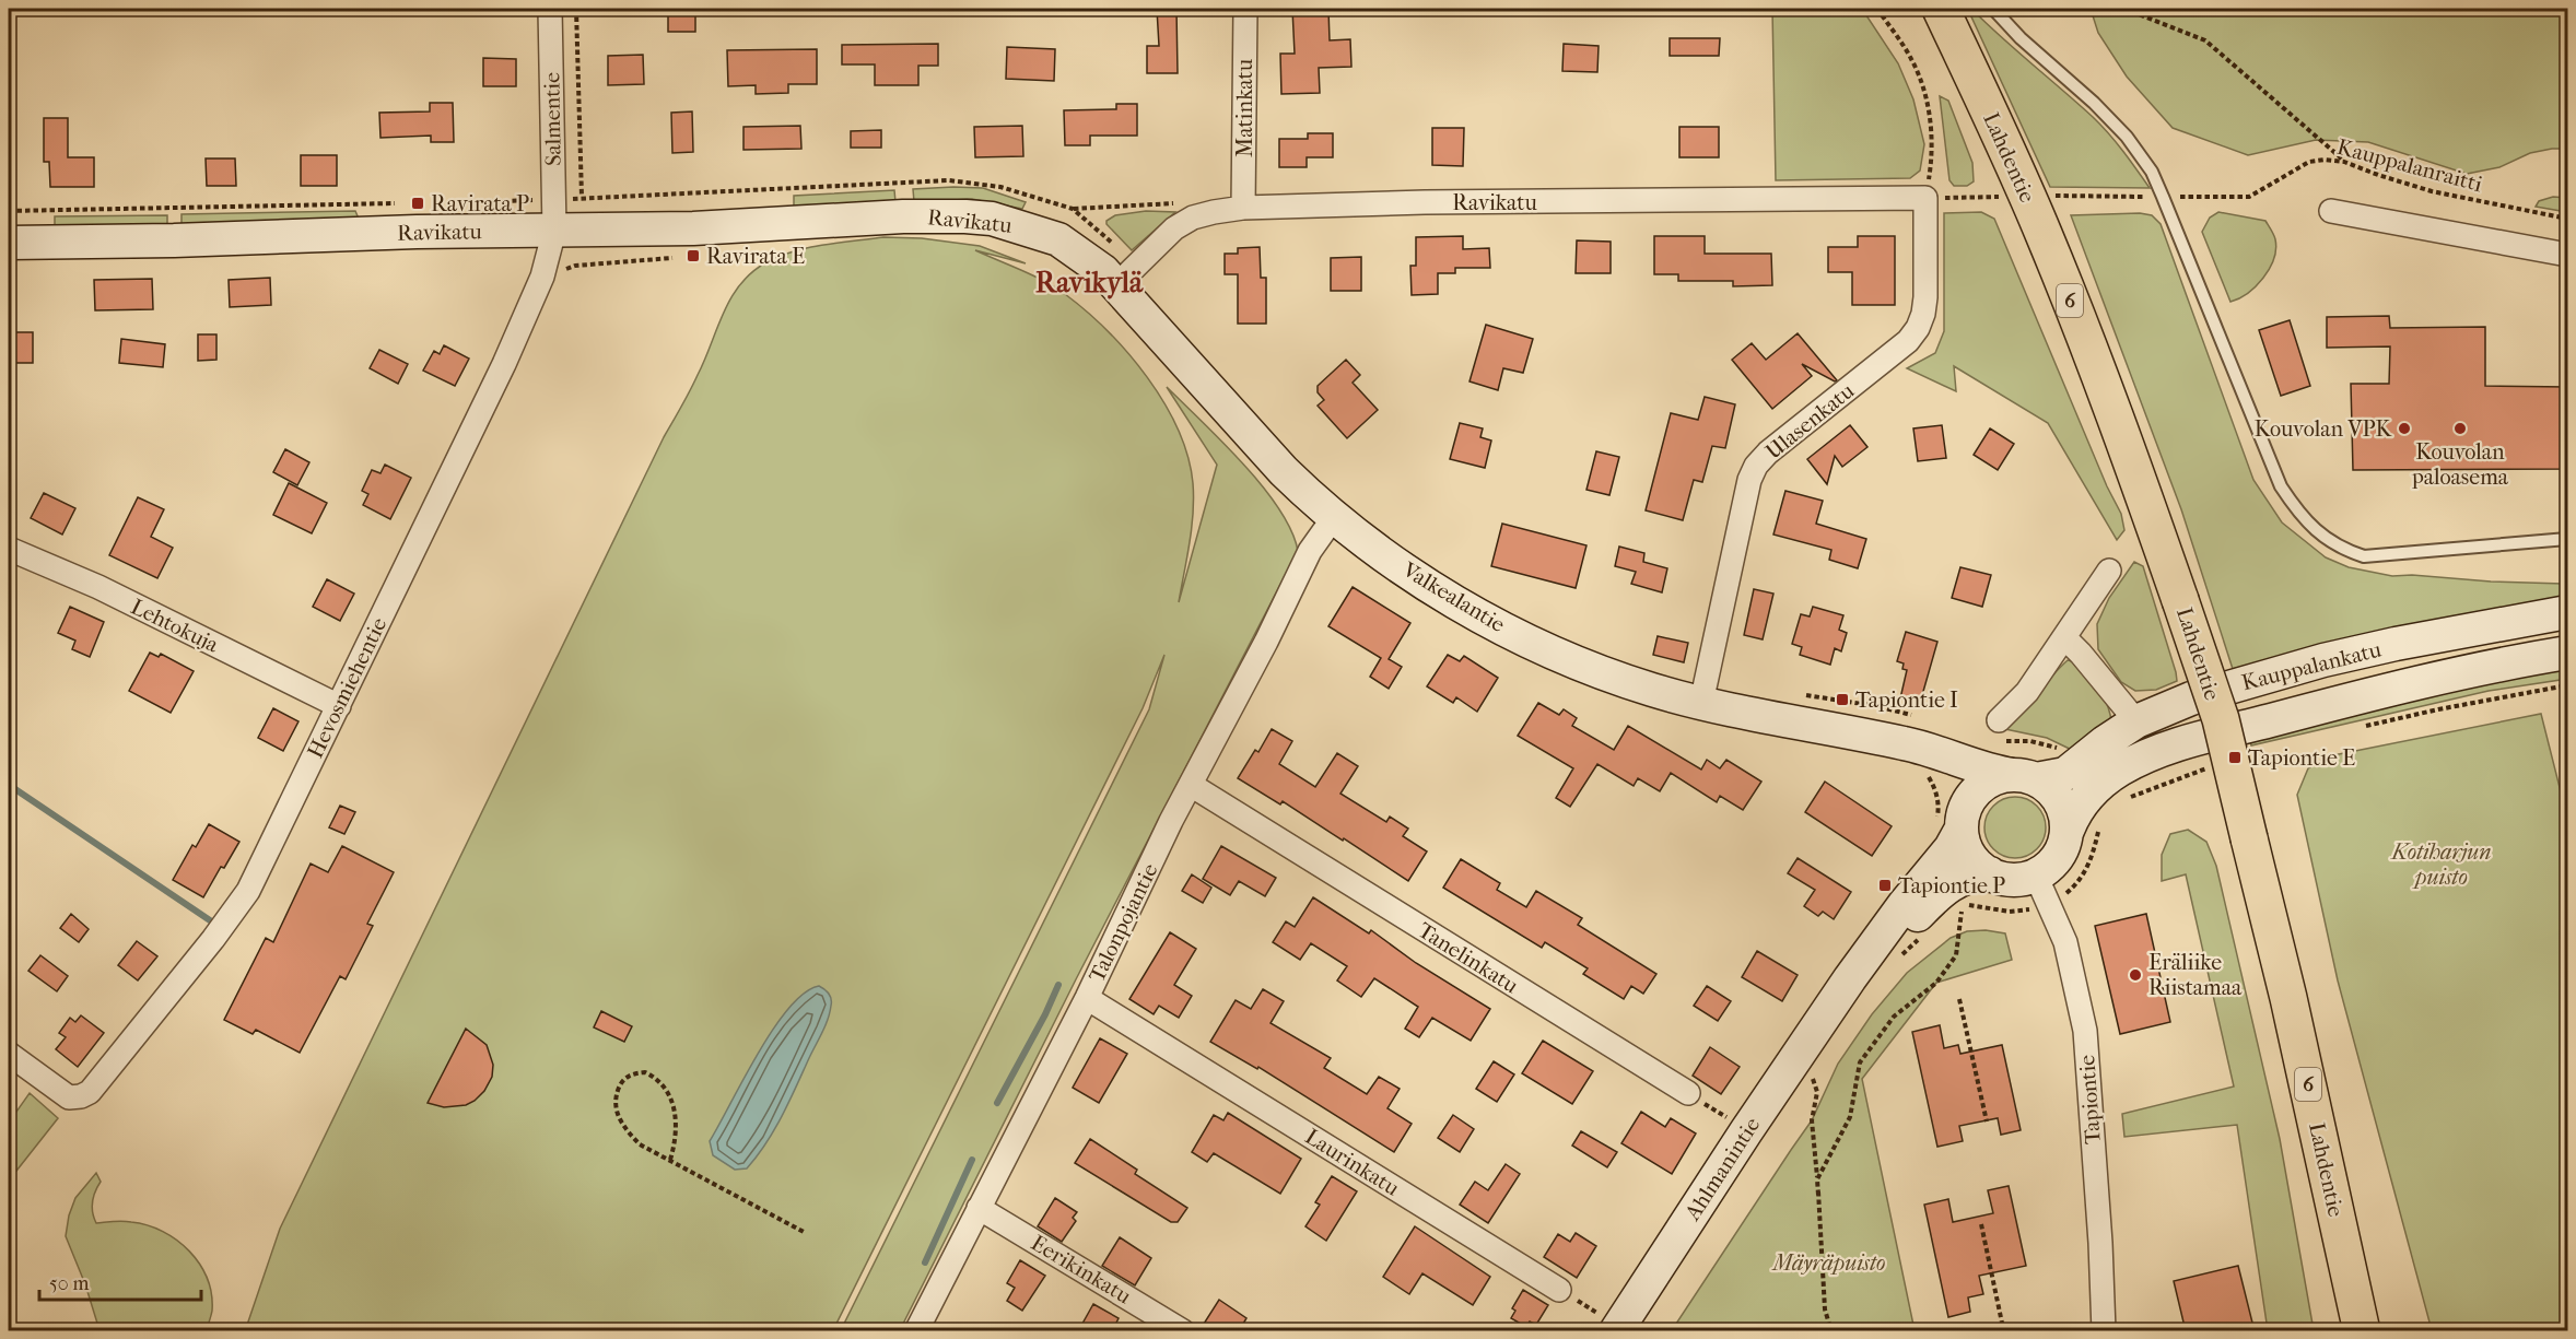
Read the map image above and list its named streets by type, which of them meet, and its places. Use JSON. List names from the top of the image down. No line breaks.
{"streets":{"highway":["Lahdentie","6"],"street":["Matinkatu","Salmentie","Ravikatu","Ulasenkatu","Valkealantie","Lehtokuja","Kauppalankatu","Hevosmiehentie","Talonpojantie","Tanelinkatu","Tapiontie","Laurinkatu","Ahlmanintie","Eerikinkatu"],"path":["Kauppalanraitti"]},"crossings":[["Matinkatu","Ravikatu"],["Salmentie","Ravikatu"],["Salmentie","Hevosmiehentie"],["Ravikatu","Ulasenkatu"],["Ravikatu","Valkealantie"],["Ravikatu","Hevosmiehentie"],["Ulasenkatu","Valkealantie"],["Valkealantie","Kauppalankatu"],["Valkealantie","Talonpojantie"],["Valkealantie","Tapiontie"],["Valkealantie","Ahlmanintie"],["Lehtokuja","Hevosmiehentie"],["Kauppalankatu","Tapiontie"],["Kauppalankatu","Ahlmanintie"],["Talonpojantie","Tanelinkatu"],["Talonpojantie","Laurinkatu"],["Talonpojantie","Eerikinkatu"],["Tapiontie","Ahlmanintie"]],"districts":["Ravikylä"],"parks":["Kotiharjun puisto","Mäyräpuisto"],"places":{"transit":["Ravirata P","Ravirata E","Tapiontie I","Tapiontie E","Tapiontie P"],"other":["Kouvolan VPK","Kouvolan paloasema","Eräliike Riistamaa"]},"scale_bar":"50 m"}
